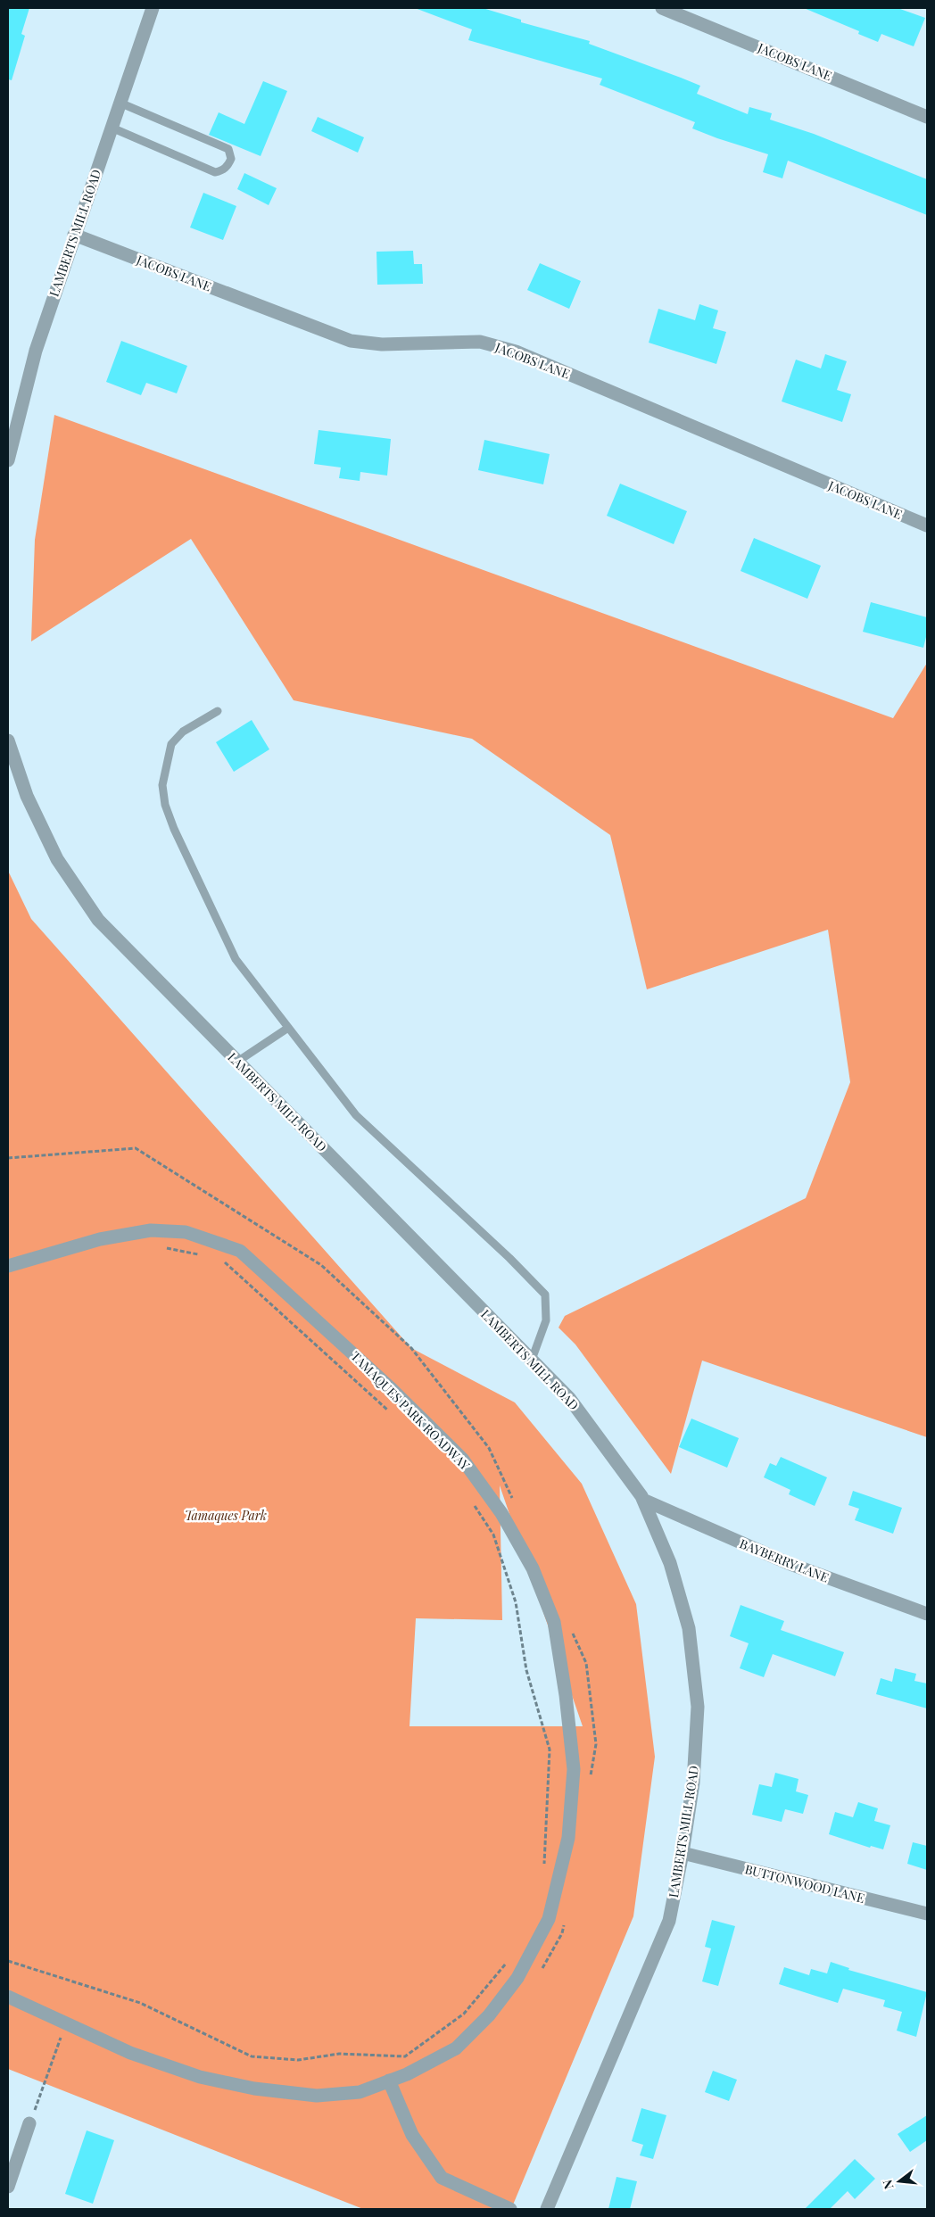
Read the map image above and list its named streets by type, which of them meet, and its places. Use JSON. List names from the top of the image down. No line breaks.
{"streets":{"street":["JACOBS LANE","LAMBERTS MILL ROAD","TAMAQUES PARK ROADWAY","BAYBERRY LANE","BUTTONWOOD LANE"]},"crossings":[["JACOBS LANE","LAMBERTS MILL ROAD"],["LAMBERTS MILL ROAD","BAYBERRY LANE"],["LAMBERTS MILL ROAD","BUTTONWOOD LANE"]],"parks":["Tamaques Park"],"north":"left"}
